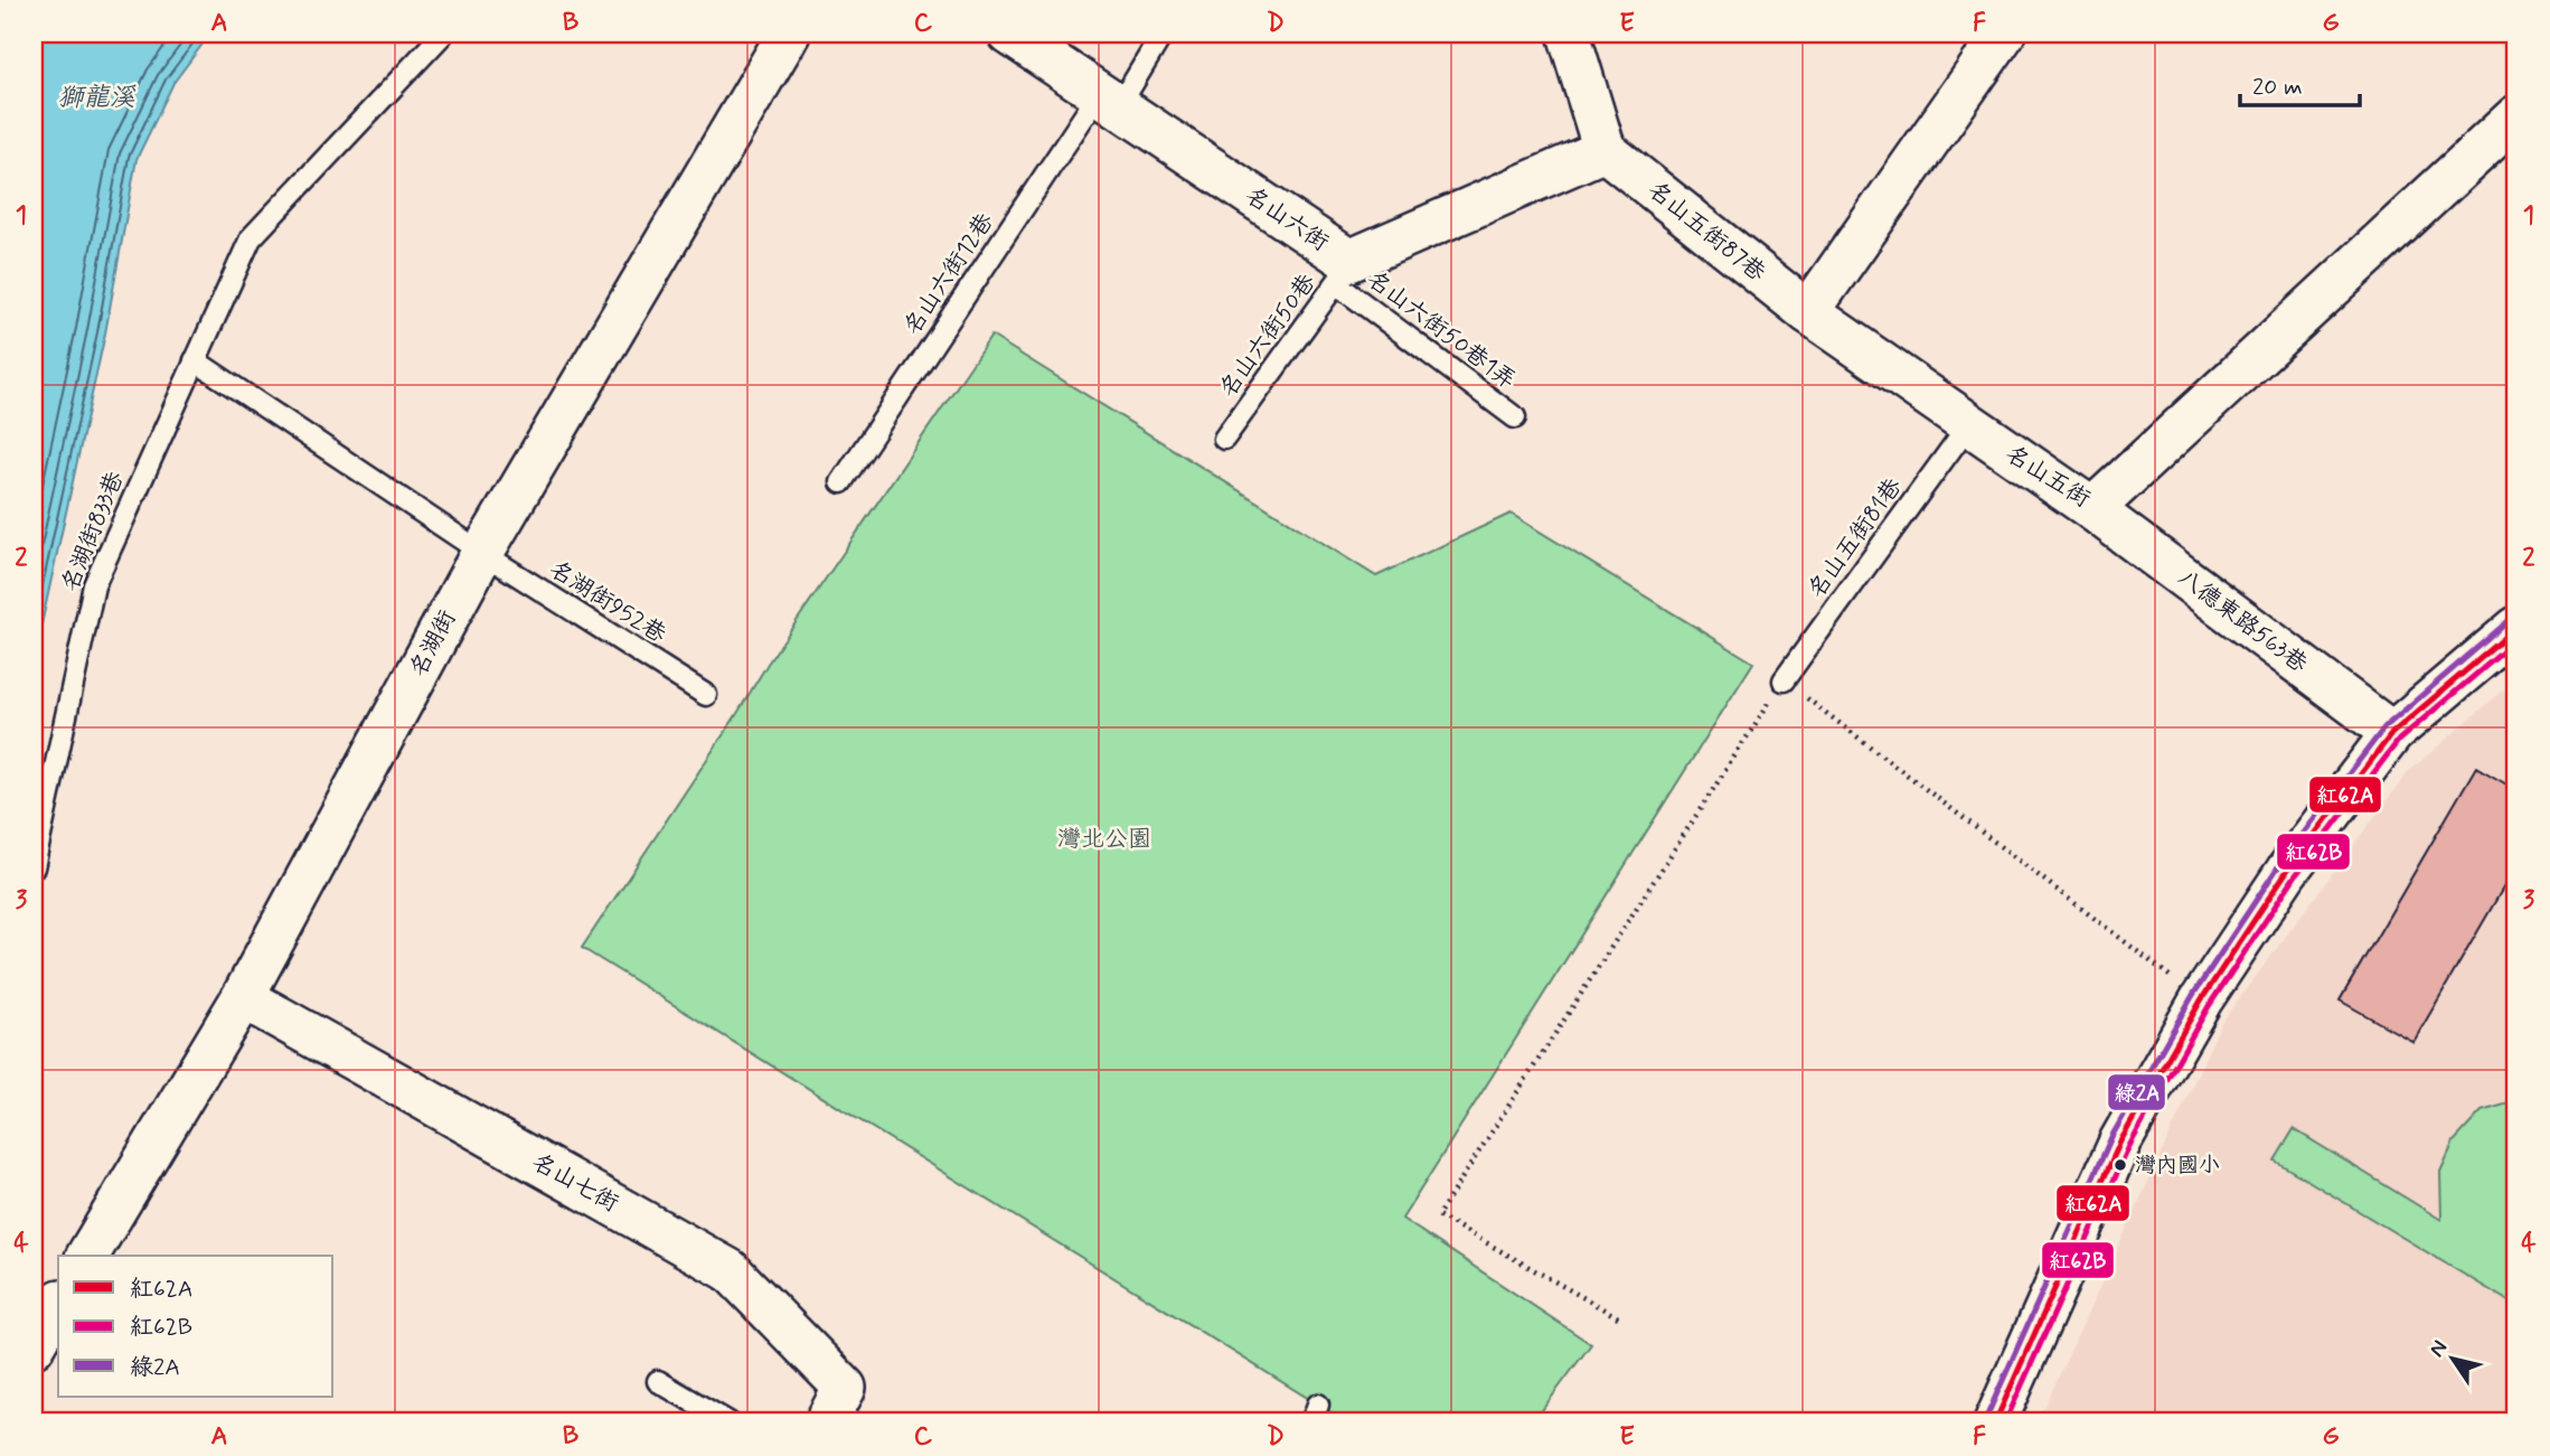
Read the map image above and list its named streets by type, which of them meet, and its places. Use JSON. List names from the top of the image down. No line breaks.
{"streets":{"street":["名山六街","名山五街87巷","名山五街","八德東路563巷","名湖街","名山七街"],"lane":["名山六街12巷","名山六街50巷1弄","名山六街50巷","名湖街833巷","名山五街81巷","名湖街952巷"]},"crossings":[["名山六街","名山五街87巷"],["名山六街","名山六街12巷"],["名山六街","名山六街50巷1弄"],["名山六街","名山六街50巷"],["名山五街87巷","名山五街"],["名山六街50巷1弄","名山六街50巷"],["名山五街","名山五街81巷"],["名山五街","八德東路563巷"],["名湖街952巷","名湖街"],["名湖街","名山七街"]],"water":["獅龍溪"],"parks":["灣北公園"],"places":["灣內國小"],"lines":["transit line 綠2A","transit line 紅62A","transit line 紅62B"],"legend":["紅62A","紅62B","綠2A"],"scale_bar":"20 m","north":"top left","grid":{"columns":["A","B","C","D","E","F","G"],"rows":["1","2","3","4"]}}
